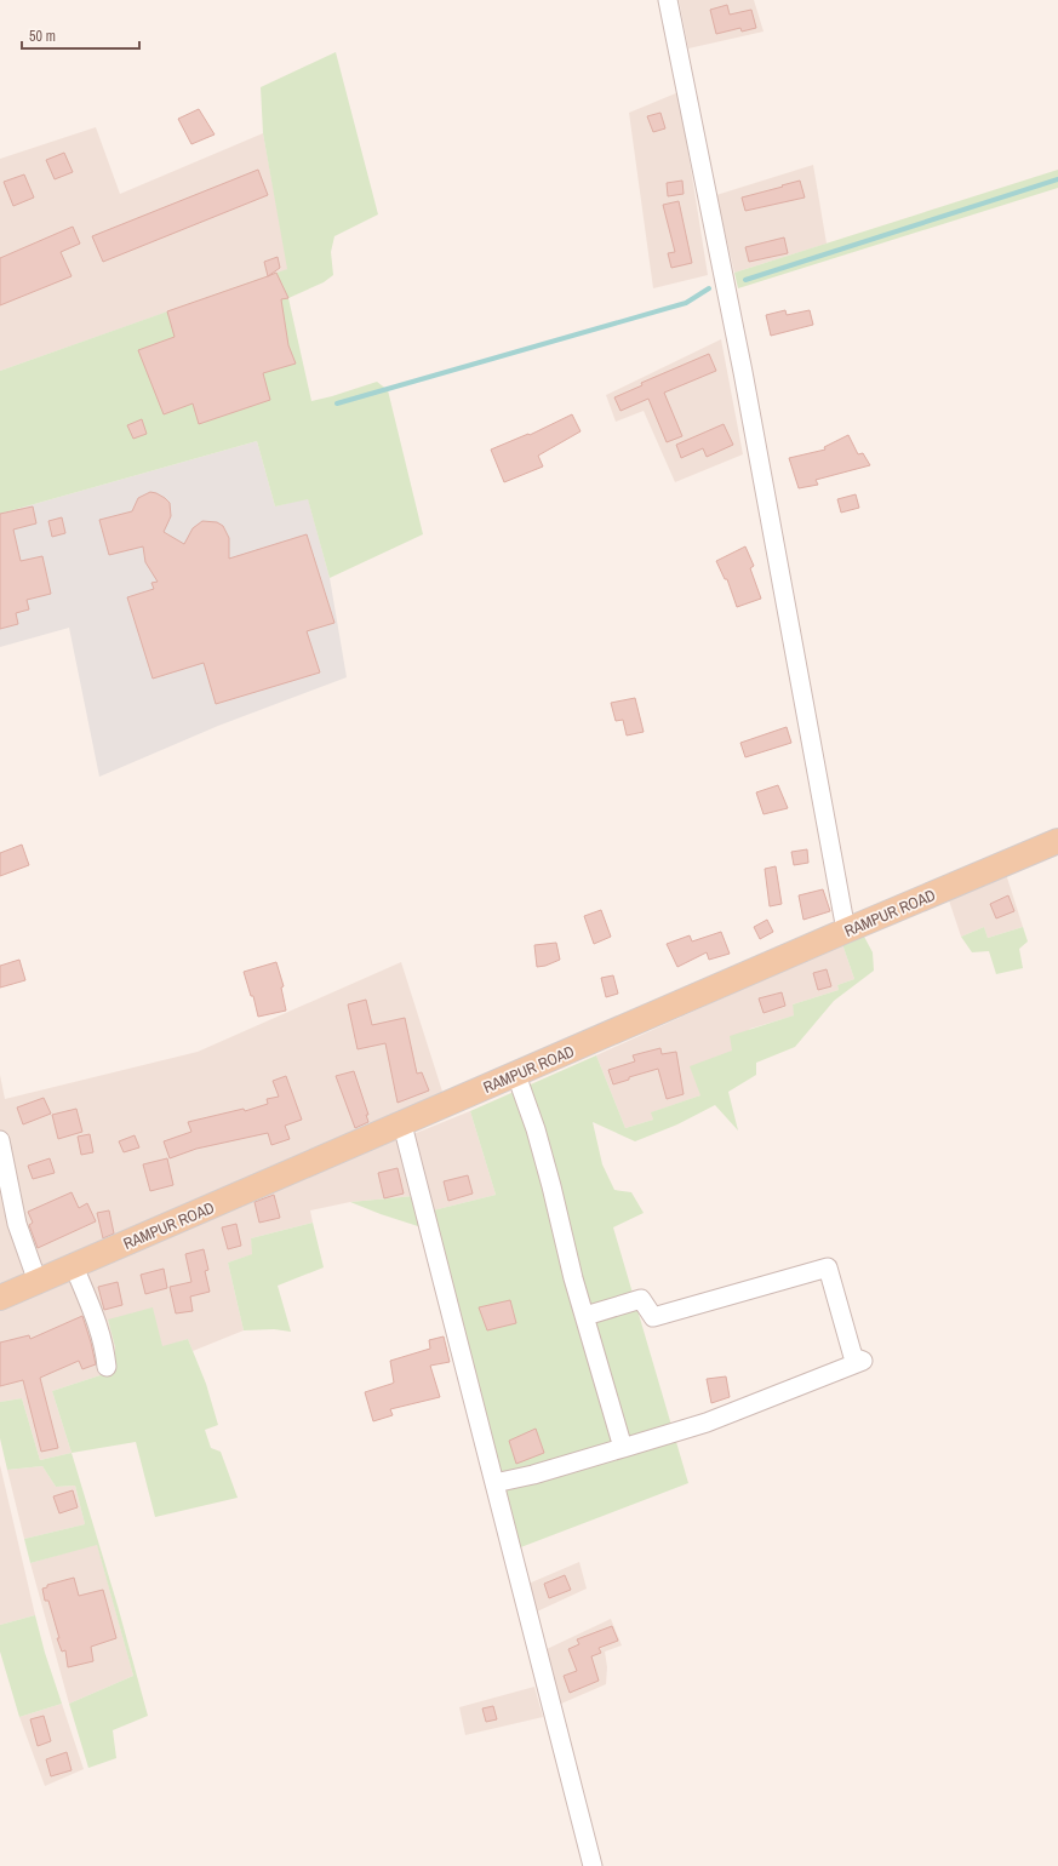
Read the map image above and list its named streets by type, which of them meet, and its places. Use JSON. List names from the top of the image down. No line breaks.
{"streets":{"main road":["RAMPUR ROAD"]},"scale_bar":"50 m"}
